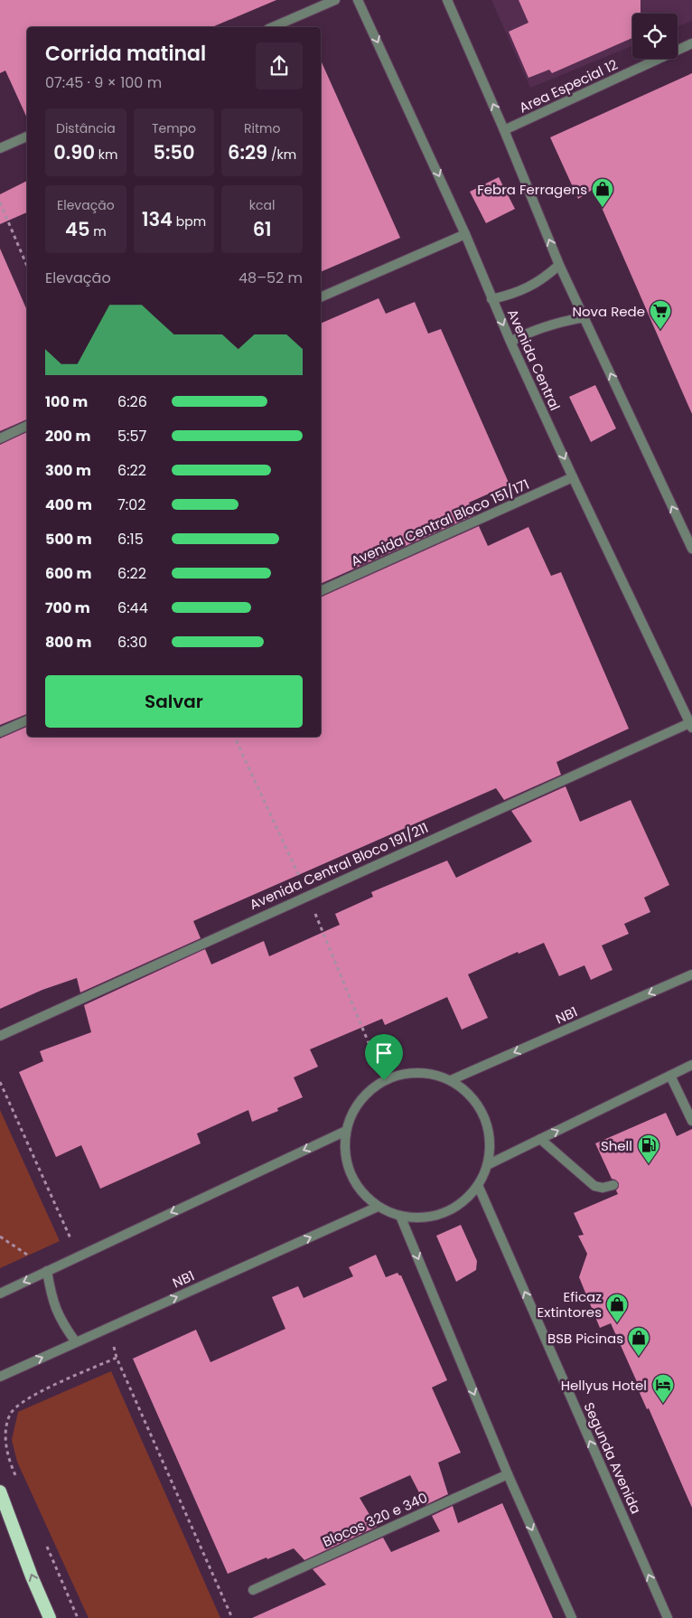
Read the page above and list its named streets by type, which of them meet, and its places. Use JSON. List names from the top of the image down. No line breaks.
{"streets":{"street":["Area Especial 12","Avenida Central","Avenida Central Bloco 151/171","Avenida Central Bloco 191/211","NB1","Segunda Avenida","Blocos 320 e 340"]},"crossings":[["Avenida Central","Avenida Central Bloco 151/171"],["Avenida Central","Avenida Central Bloco 191/211"],["NB1","Segunda Avenida"]],"one_way":["Segunda Avenida"],"places":{"shop":["Febra Ferragens","Eficaz Extintores","BSB Picinas"],"supermarket":["Nova Rede"],"fuel station":["Shell"],"hotel":["Hellyus Hotel"]},"page":{"heading":["Corrida matinal","07:45 · 9 × 100 m"],"stats":[["Distância","0.90 km"],["Tempo","5:50"],["Ritmo","6:29 /km"],["Elevação","45 m"],["134 bpm"],["kcal","61"]],"chart":["Elevação","48–52 m"],"list":[{"name":"100 m","note":"6:26"},{"name":"200 m","note":"5:57"},{"name":"300 m","note":"6:22"},{"name":"400 m","note":"7:02"},{"name":"500 m","note":"6:15"},{"name":"600 m","note":"6:22"},{"name":"700 m","note":"6:44"},{"name":"800 m","note":"6:30"}],"buttons":"Salvar"}}
